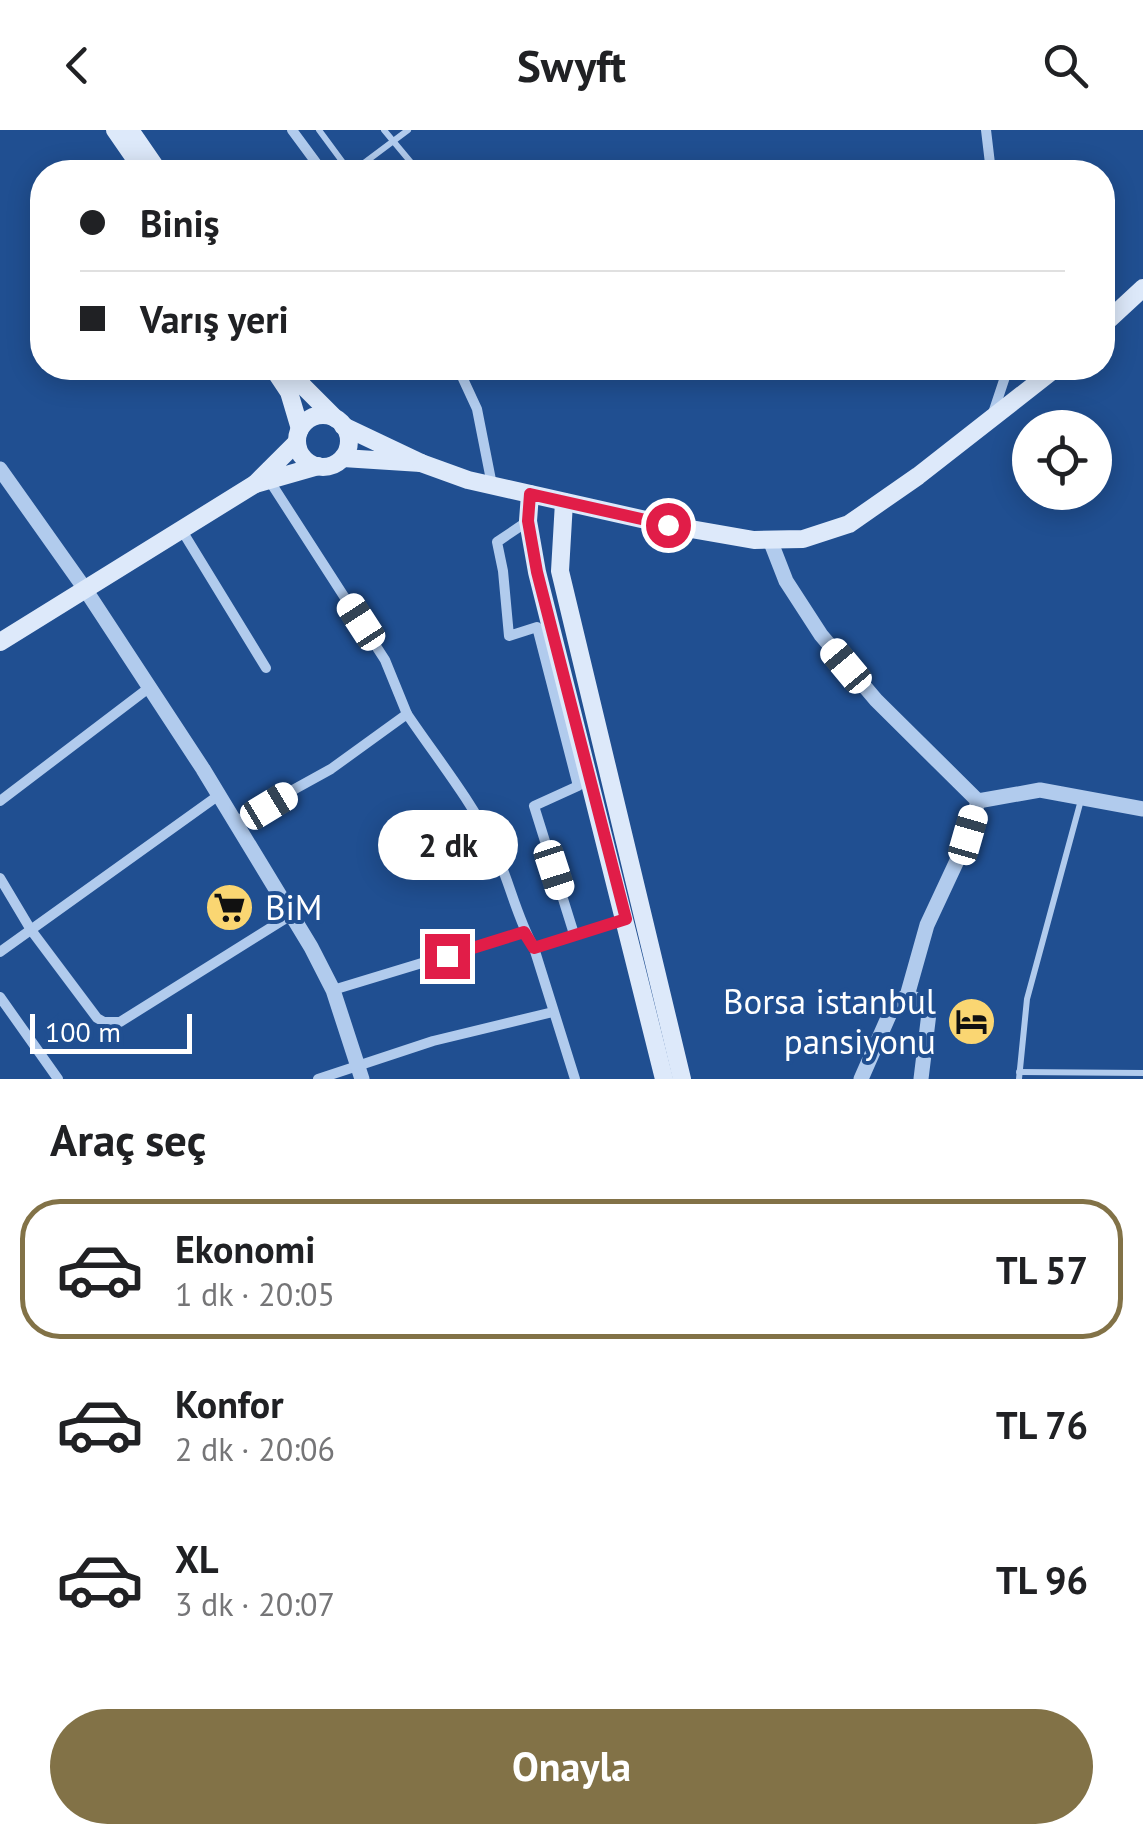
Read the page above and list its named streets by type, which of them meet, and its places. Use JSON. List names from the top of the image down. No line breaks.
{"places":{"supermarket":["BiM"],"hotel":["Borsa istanbul pansiyonu"]},"scale_bar":"100 m","page":{"header":"Swyft","banner":["Biniş","Varış yeri"],"bubble":"2 dk","scale":"100 m","heading":"Araç seç","list":[{"name":"Ekonomi","note":"1 dk · 20:05","value":"TL 57"},{"name":"Konfor","note":"2 dk · 20:06","value":"TL 76"},{"name":"XL","note":"3 dk · 20:07","value":"TL 96"}],"buttons":"Onayla"}}
